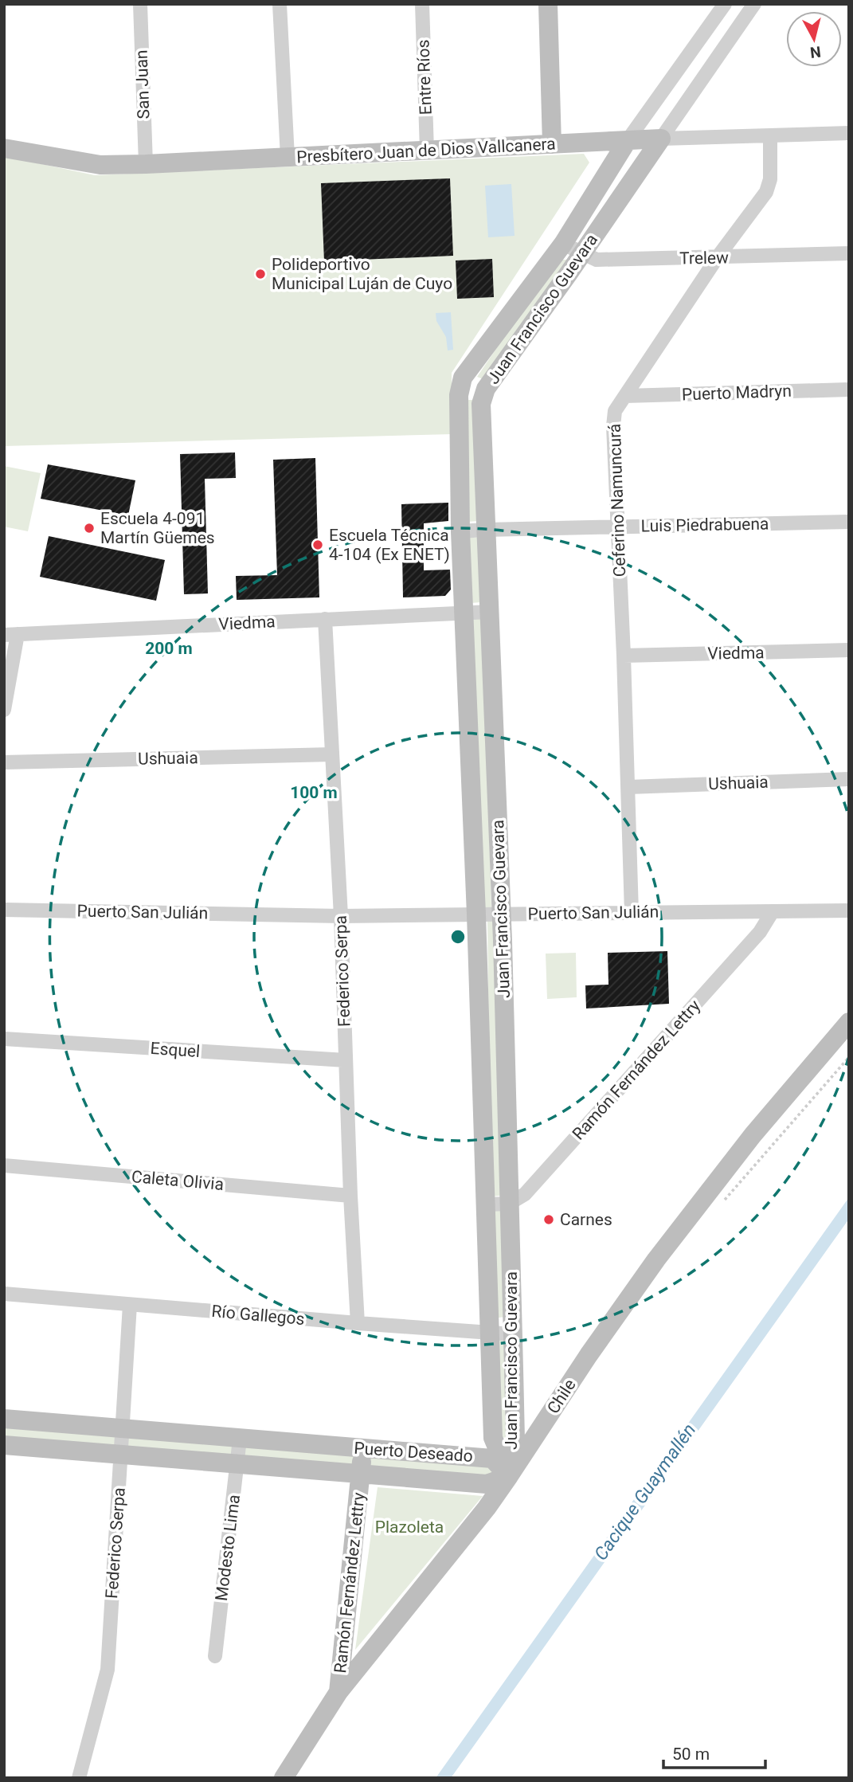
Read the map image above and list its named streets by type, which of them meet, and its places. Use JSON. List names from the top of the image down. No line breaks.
{"streets":{"street":["Entre Ríos","San Juan","Presbítero Juan de Dios Vallcanera","Trelew","Juan Francisco Guevara","Puerto Madryn","Ceferino Namuncurá","Luis Piedrabuena","Viedma","Ushuaia","Puerto San Julián","Federico Serpa","Esquel","Ramón Fernández Lettry","Caleta Olivia","Río Gallegos","Chile","Puerto Deseado","Modesto Lima"]},"crossings":[["Entre Ríos","Presbítero Juan de Dios Vallcanera"],["San Juan","Presbítero Juan de Dios Vallcanera"],["Presbítero Juan de Dios Vallcanera","Juan Francisco Guevara"],["Presbítero Juan de Dios Vallcanera","Ceferino Namuncurá"],["Trelew","Juan Francisco Guevara"],["Trelew","Ceferino Namuncurá"],["Juan Francisco Guevara","Luis Piedrabuena"],["Juan Francisco Guevara","Viedma"],["Juan Francisco Guevara","Puerto San Julián"],["Juan Francisco Guevara","Ramón Fernández Lettry"],["Juan Francisco Guevara","Río Gallegos"],["Juan Francisco Guevara","Chile"],["Juan Francisco Guevara","Puerto Deseado"],["Puerto Madryn","Ceferino Namuncurá"],["Ceferino Namuncurá","Luis Piedrabuena"],["Ceferino Namuncurá","Viedma"],["Ceferino Namuncurá","Ushuaia"],["Ceferino Namuncurá","Puerto San Julián"],["Viedma","Federico Serpa"],["Ushuaia","Federico Serpa"],["Puerto San Julián","Federico Serpa"],["Puerto San Julián","Ramón Fernández Lettry"],["Federico Serpa","Esquel"],["Federico Serpa","Caleta Olivia"],["Federico Serpa","Río Gallegos"],["Federico Serpa","Puerto Deseado"],["Ramón Fernández Lettry","Chile"],["Ramón Fernández Lettry","Puerto Deseado"],["Chile","Puerto Deseado"],["Puerto Deseado","Modesto Lima"]],"water":["Cacique Guaymallén"],"parks":["Plazoleta"],"places":["Polideportivo Municipal Luján de Cuyo","Escuela 4-091 Martín Güemes","Escuela Técnica 4-104 (Ex ENET)","Carnes"],"scale_bar":"50 m","north":"bottom","rings":["200 m","100 m"]}
